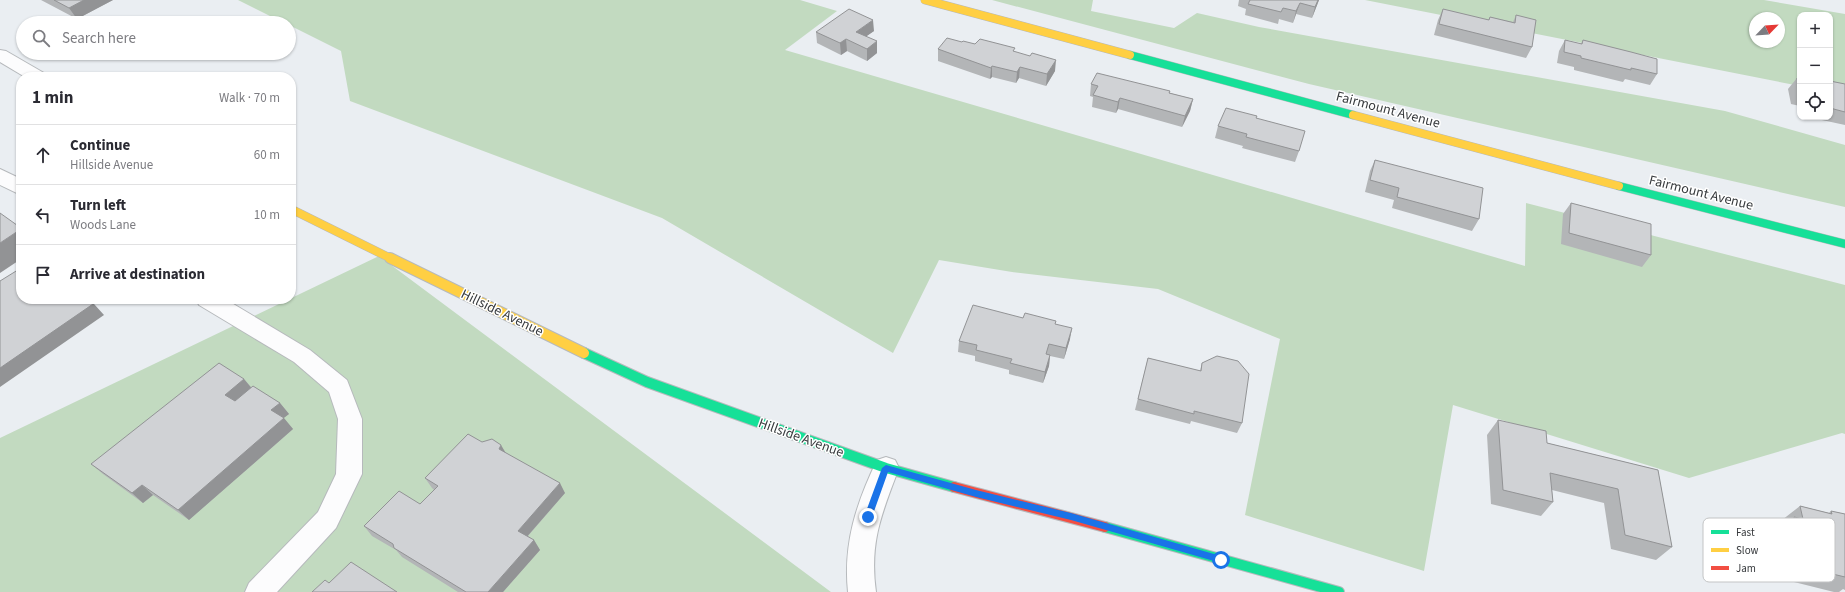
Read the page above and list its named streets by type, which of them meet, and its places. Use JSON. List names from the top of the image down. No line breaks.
{"streets":{"street":["Fairmount Avenue","Hillside Avenue"]},"legend":["Fast","Slow","Jam"],"north":"top right","page":{"map_buttons":["+","−"],"search":"Search here","heading":["1 min","Walk · 70 m"],"list":[["Continue","Hillside Avenue","60 m"],["Turn left","Woods Lane","10 m"],"Arrive at destination"]}}
